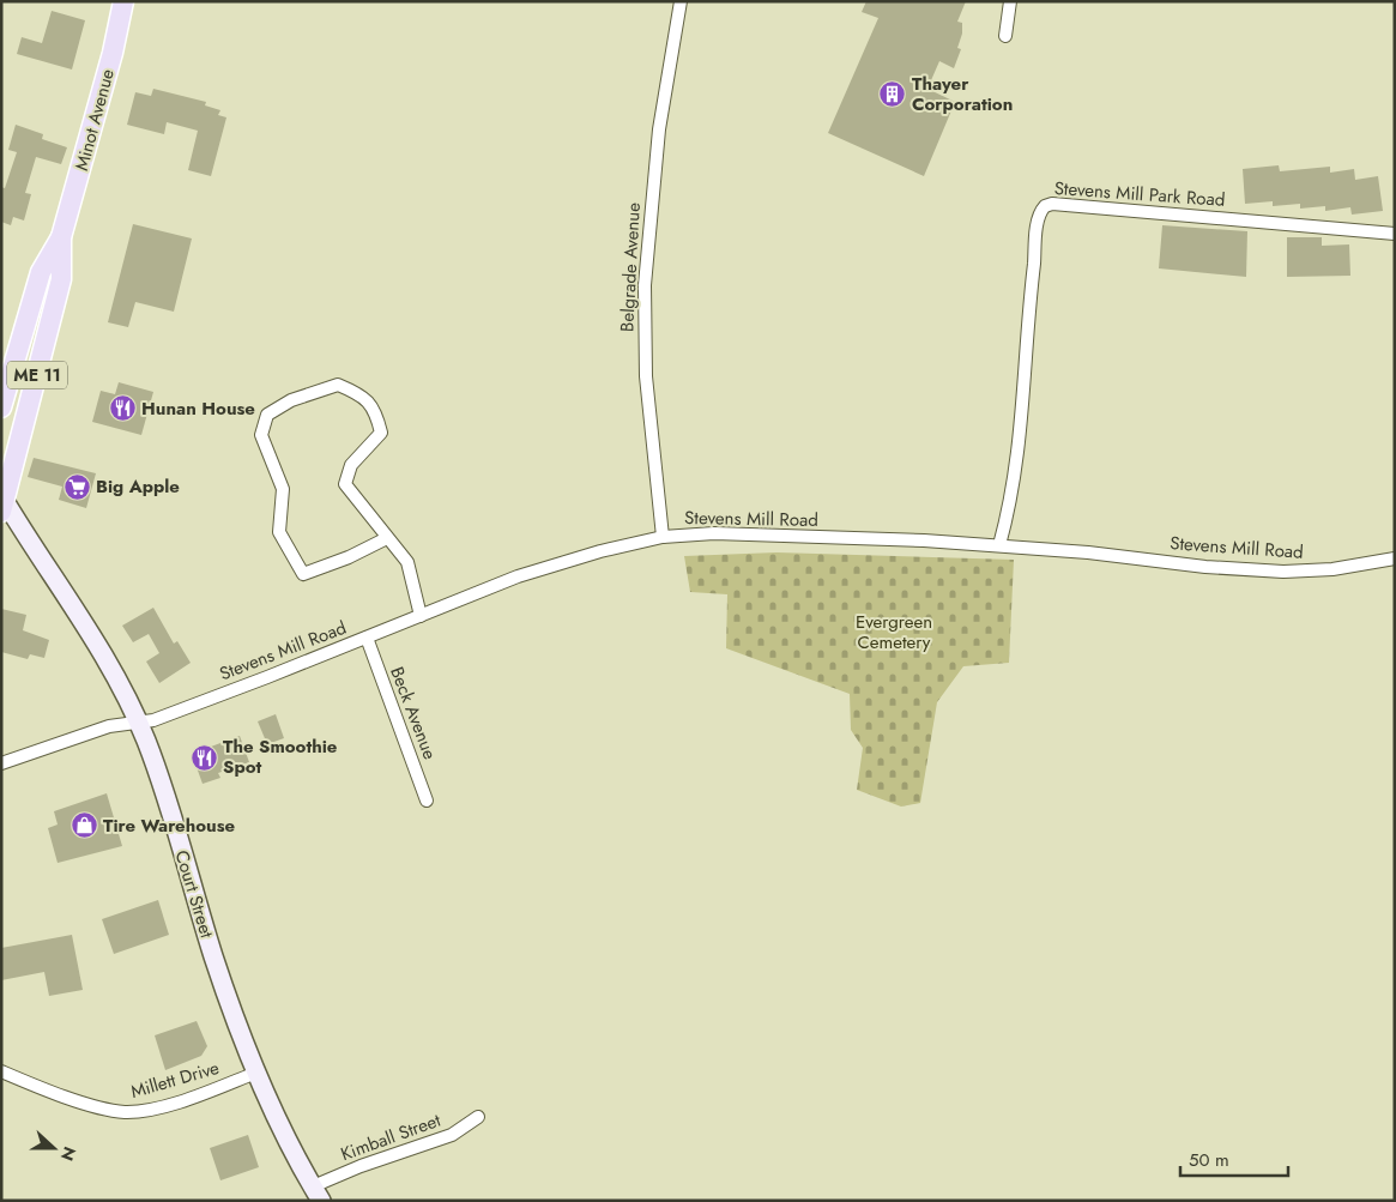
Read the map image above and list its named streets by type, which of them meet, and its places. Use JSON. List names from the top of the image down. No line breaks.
{"streets":{"main road":["Minot Avenue","ME 11","Court Street"],"street":["Stevens Mill Park Road","Belgrade Avenue","Stevens Mill Road","Beck Avenue","Millett Drive","Kimball Street"]},"crossings":[["Minot Avenue","Court Street"],["Stevens Mill Park Road","Stevens Mill Road"],["Belgrade Avenue","Stevens Mill Road"],["Stevens Mill Road","Beck Avenue"],["Stevens Mill Road","Court Street"],["Court Street","Millett Drive"],["Court Street","Kimball Street"]],"parks":["Evergreen Cemetery"],"places":{"building":["Thayer Corporation"],"restaurant":["Hunan House","The Smoothie Spot"],"supermarket":["Big Apple"],"shop":["Tire Warehouse"]},"scale_bar":"50 m","north":"right"}
